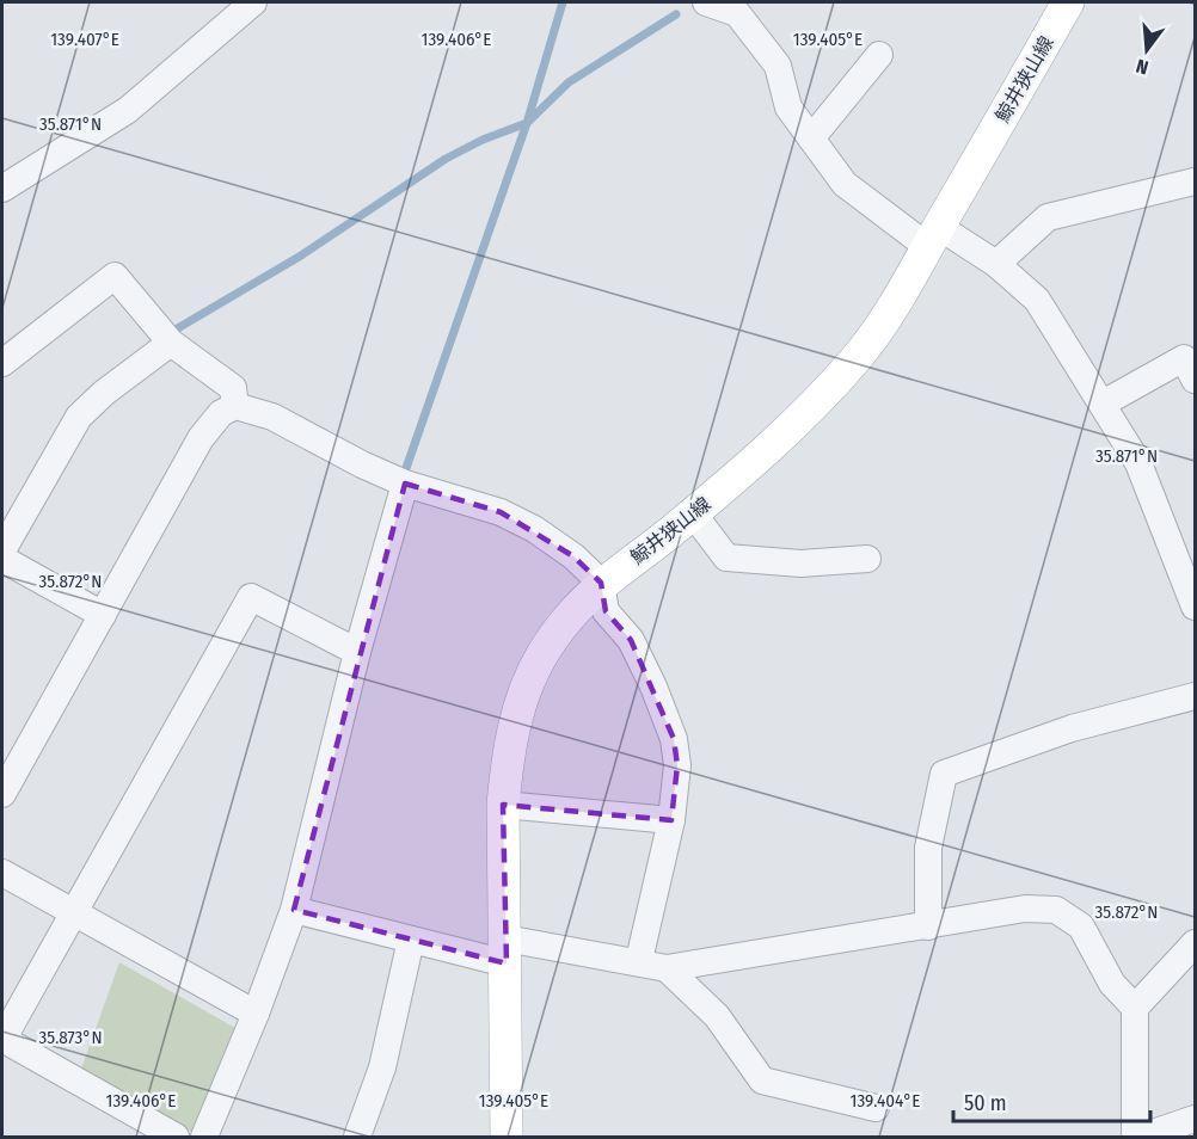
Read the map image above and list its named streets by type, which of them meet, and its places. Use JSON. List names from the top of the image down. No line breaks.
{"streets":{"main road":["鯨井狭山線"]},"scale_bar":"50 m","north":"bottom","coordinates":["139.407°E","139.406°E","139.405°E","35.871°N","35.872°N","35.873°N","139.404°E"]}
